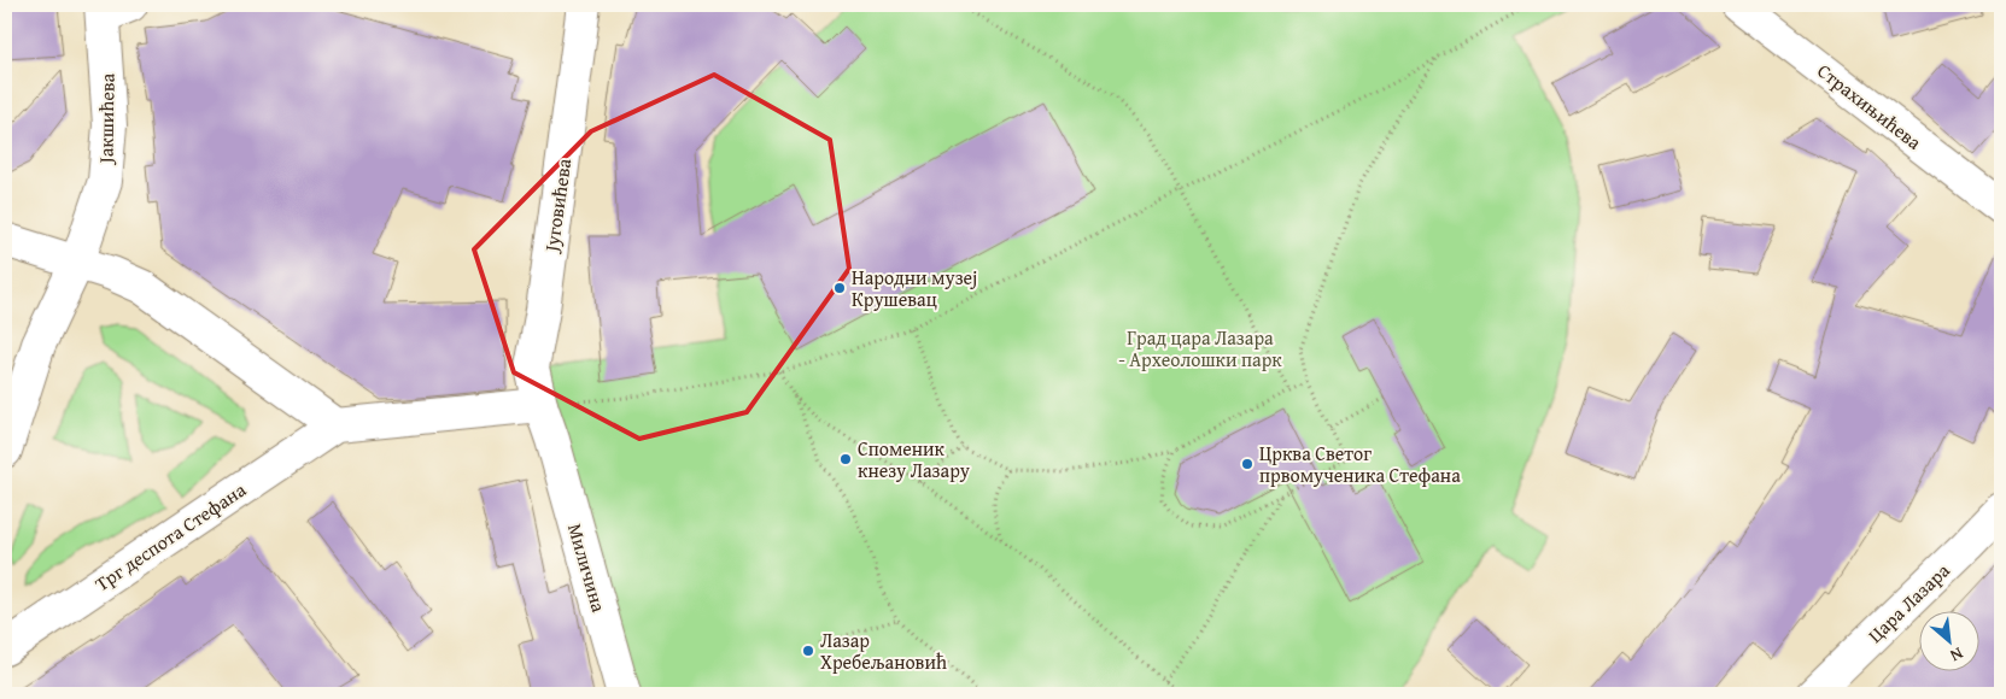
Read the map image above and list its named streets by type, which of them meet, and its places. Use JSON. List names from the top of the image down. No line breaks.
{"streets":{"street":["Страхињићева","Јакшићева","Југовићева","Трг деспота Стефана","Миличина","Цара Лазара"]},"crossings":[["Југовићева","Трг деспота Стефана"],["Југовићева","Миличина"]],"parks":["Град цара Лазара - Археолошки парк"],"places":["Народни музеј Крушевац","Споменик кнезу Лазару","Црква Светог првомученика Стефана","Лазар Хребељановић"],"north":"bottom right"}
